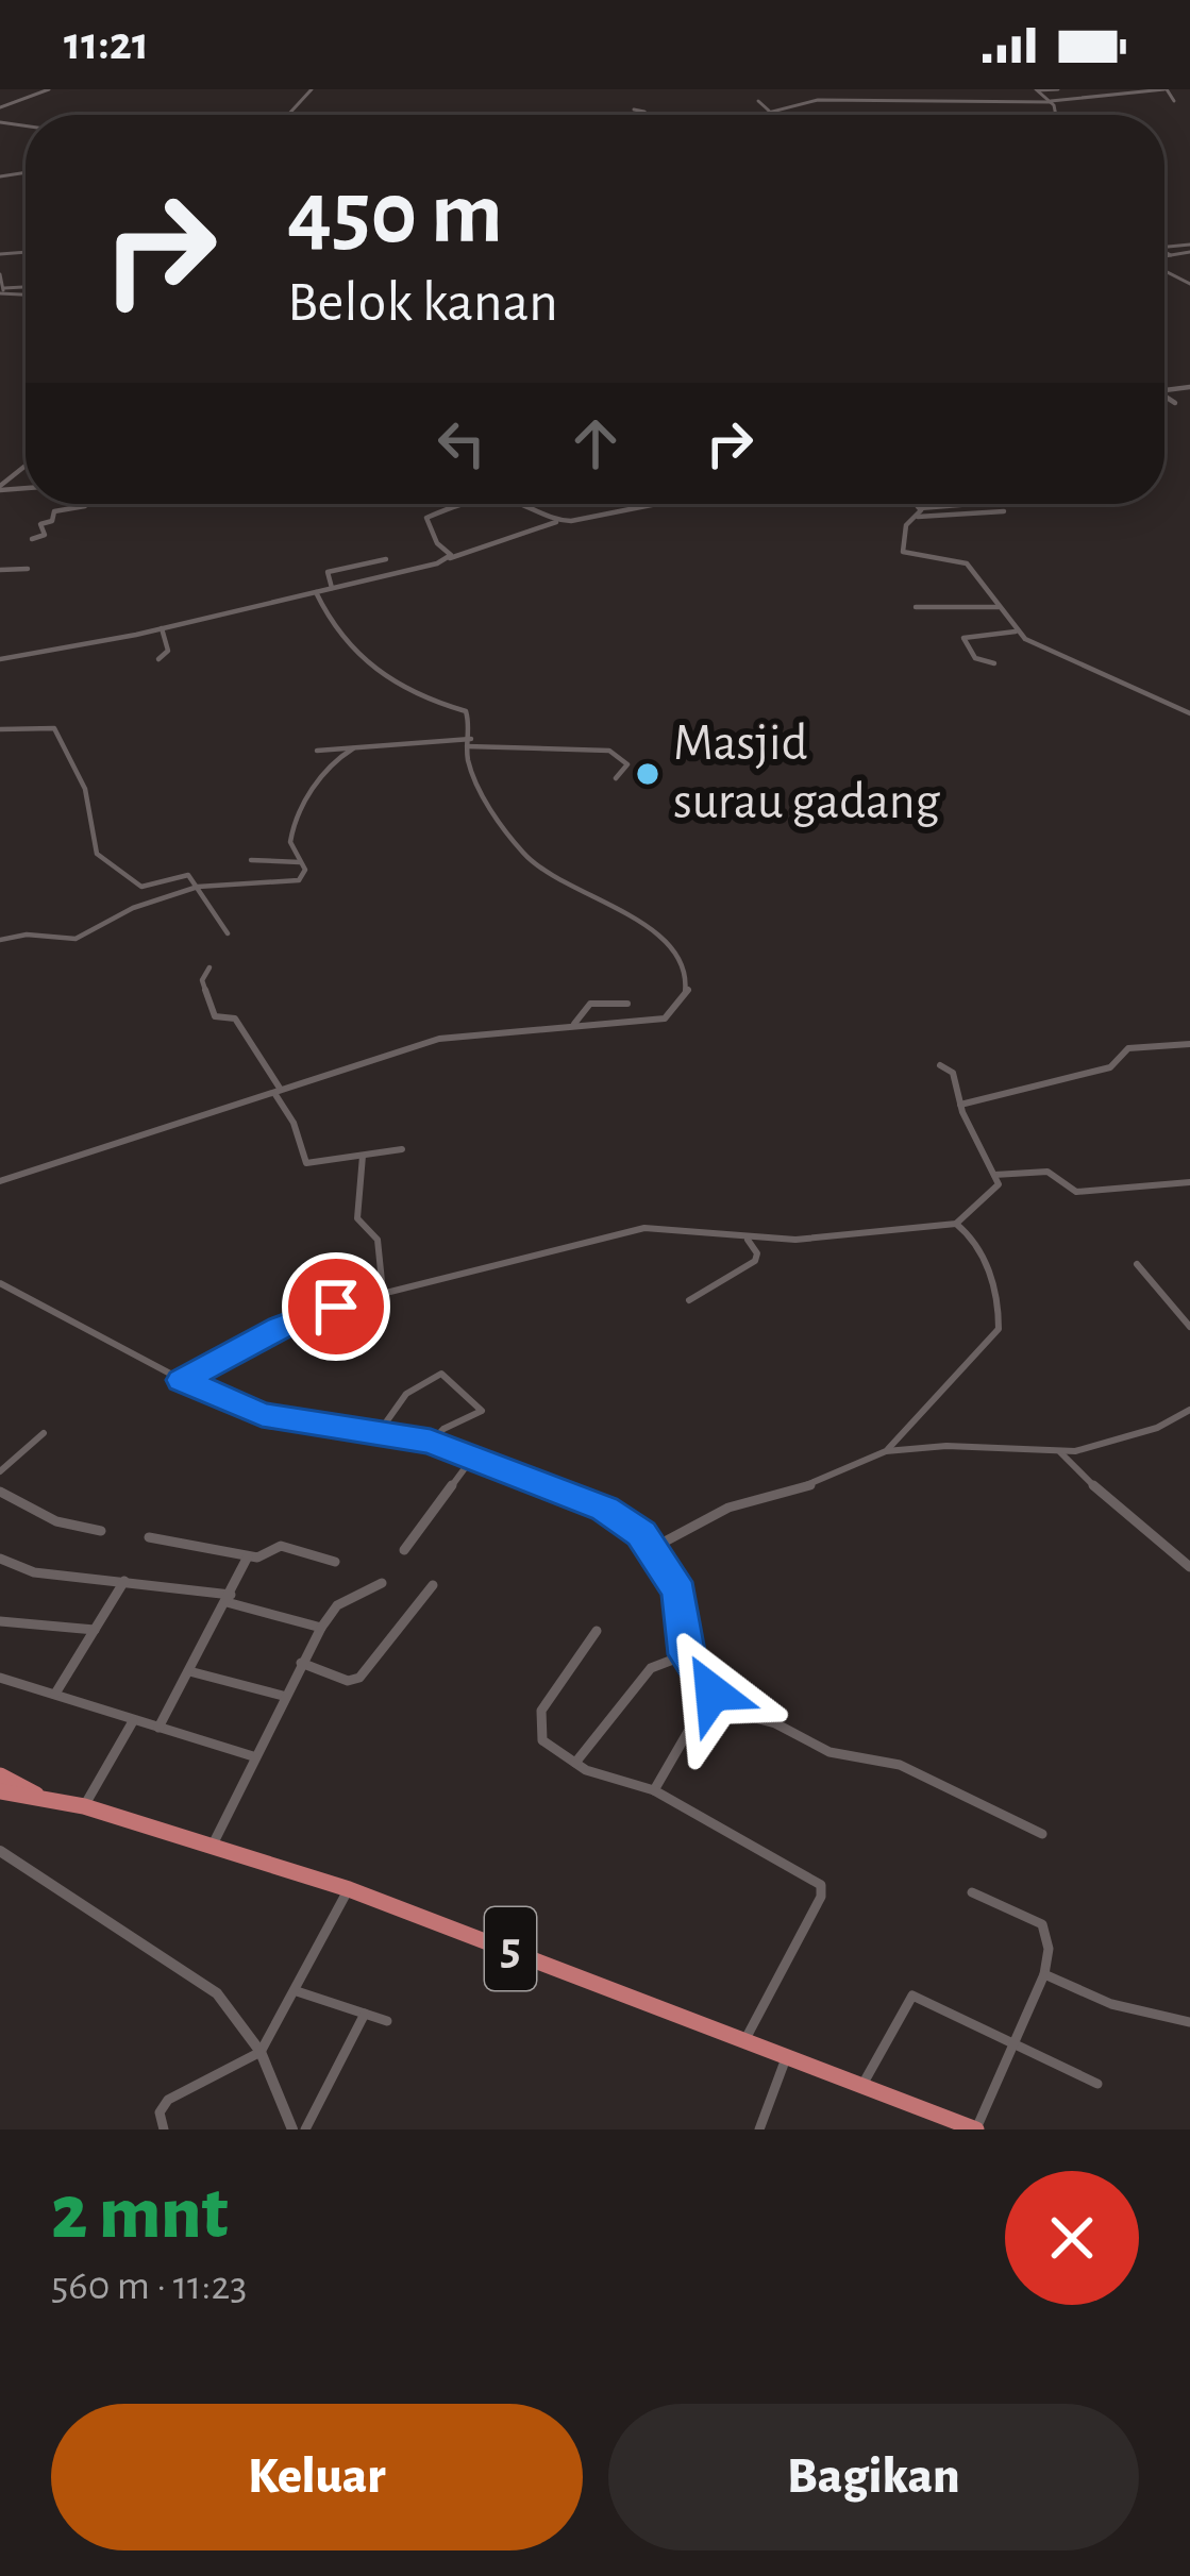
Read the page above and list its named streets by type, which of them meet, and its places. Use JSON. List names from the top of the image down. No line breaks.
{"streets":{"highway":["5"]},"places":["Masjid surau gadang"],"page":{"status":"11:21","turn":["450 m","Belok kanan"],"heading":["2 mnt","560 m · 11:23"],"buttons":["Keluar","Bagikan"]}}
